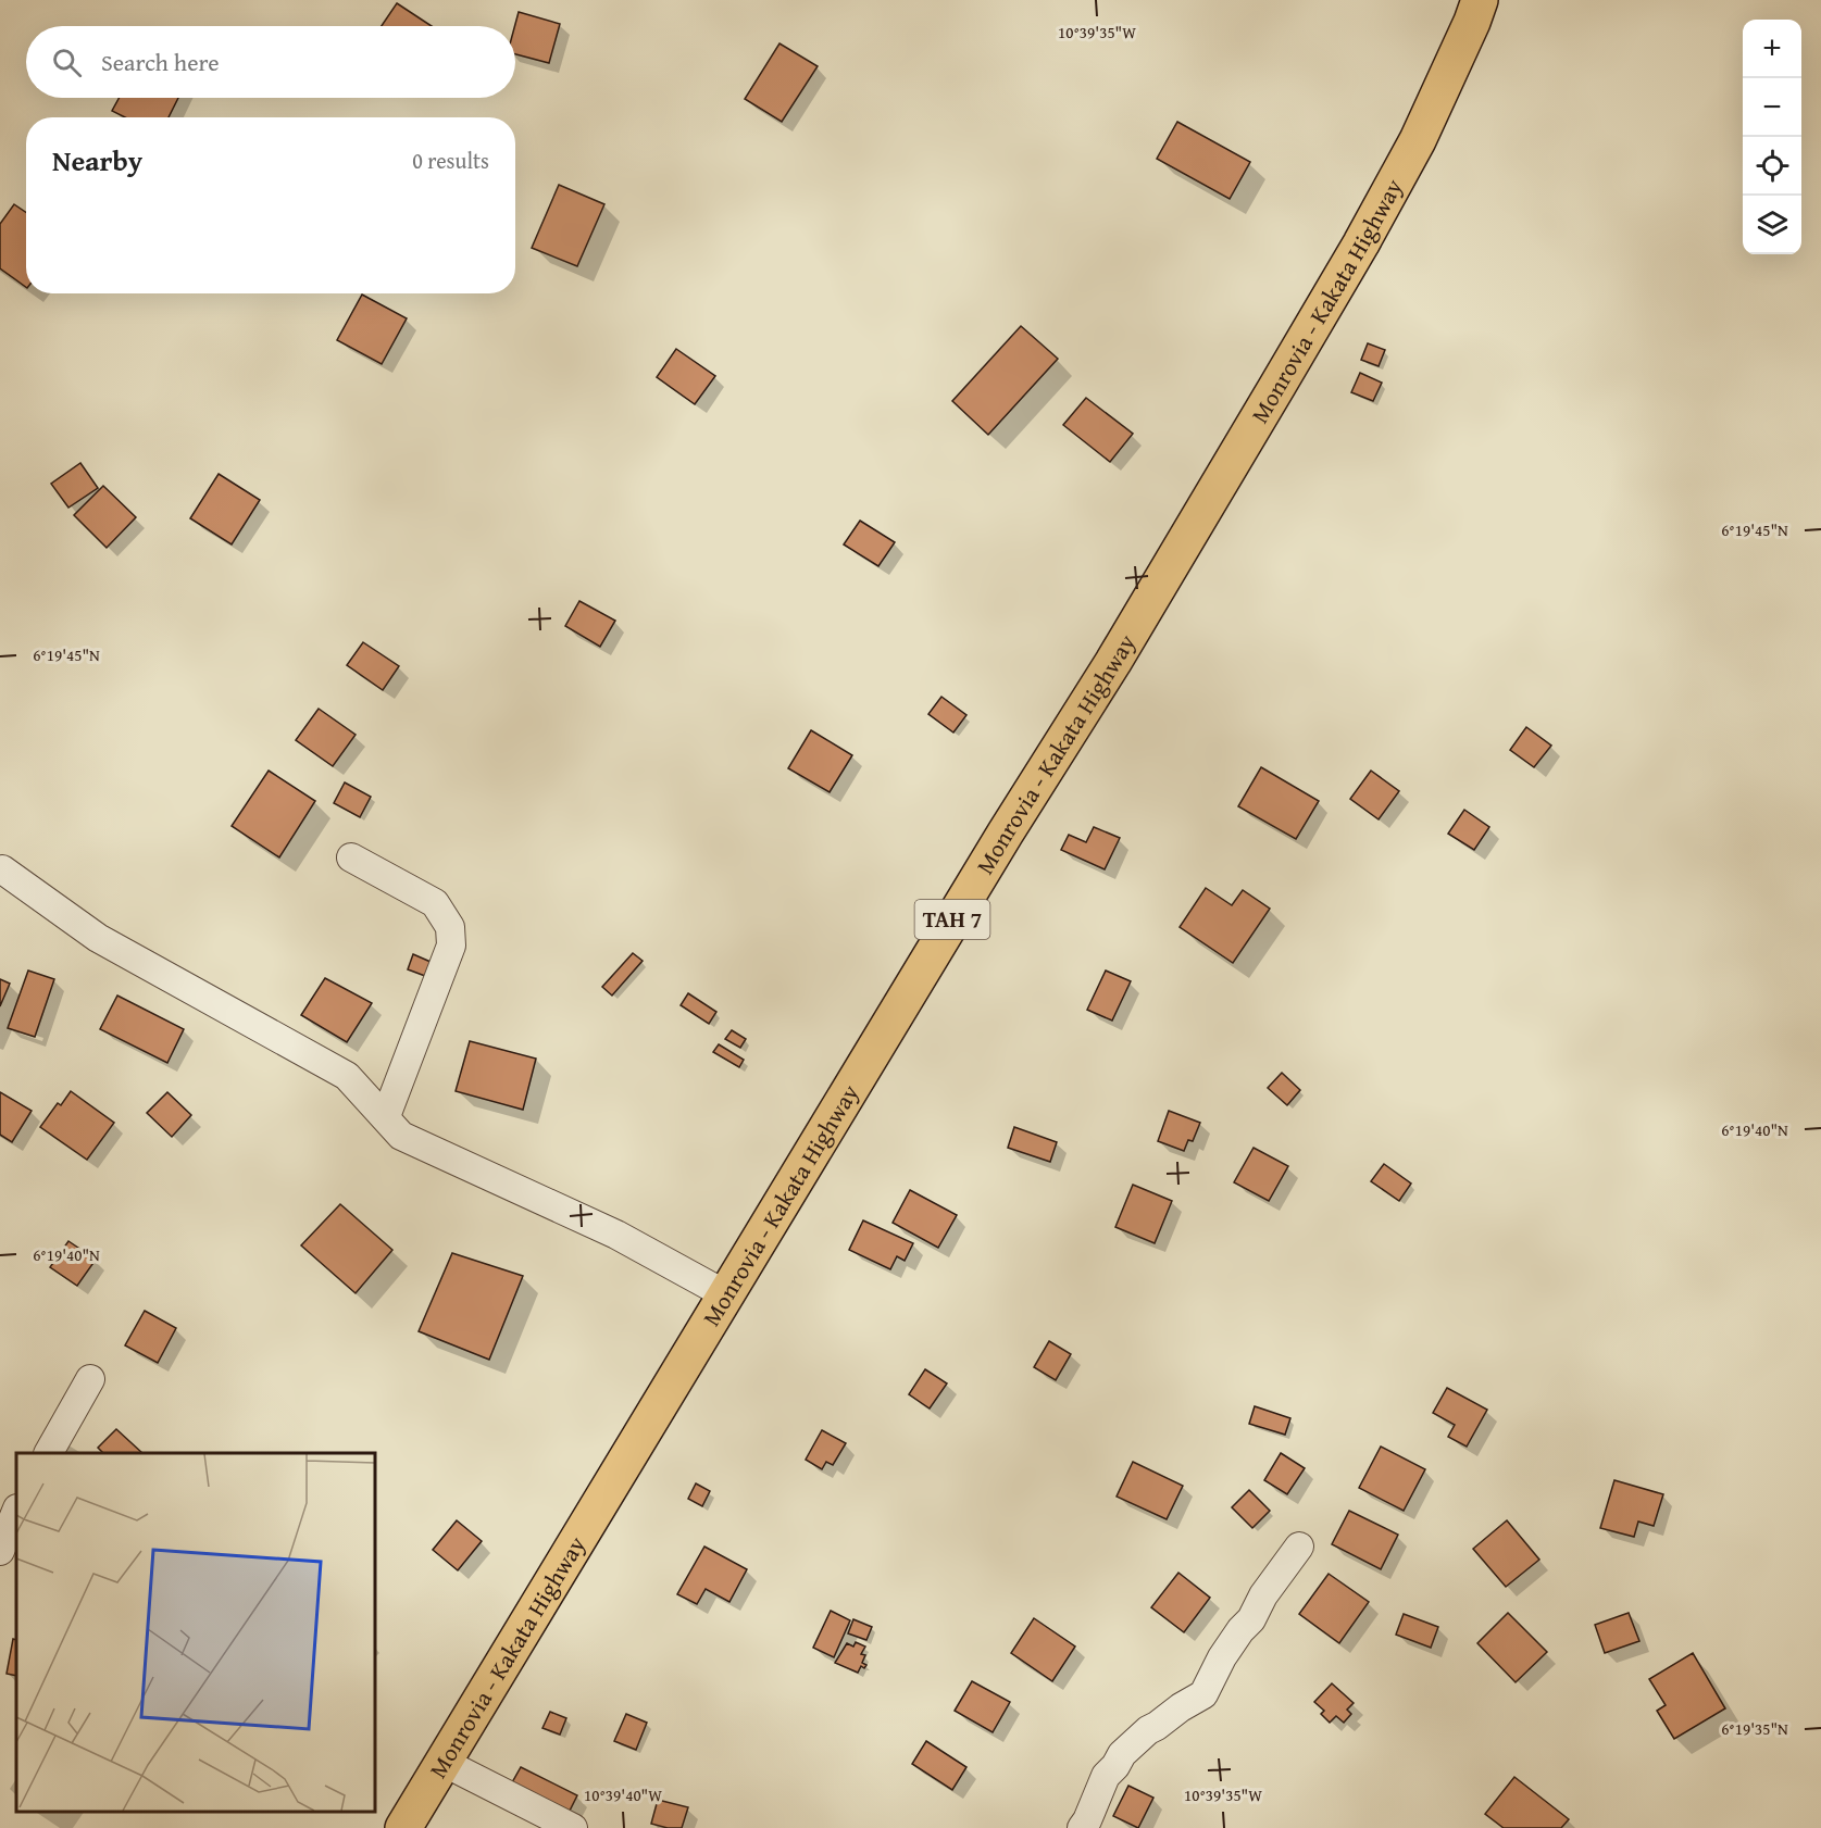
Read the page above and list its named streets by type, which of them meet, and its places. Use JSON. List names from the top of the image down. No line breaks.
{"streets":{"highway":["Monrovia - Kakata Highway","TAH 7"]},"page":{"map_buttons":["+","−"],"search":"Search here","heading":["Nearby","0 results"]},"coordinates":["10°39'35\"W","6°19'45\"N","6°19'40\"N","6°19'35\"N","10°39'40\"W"]}
